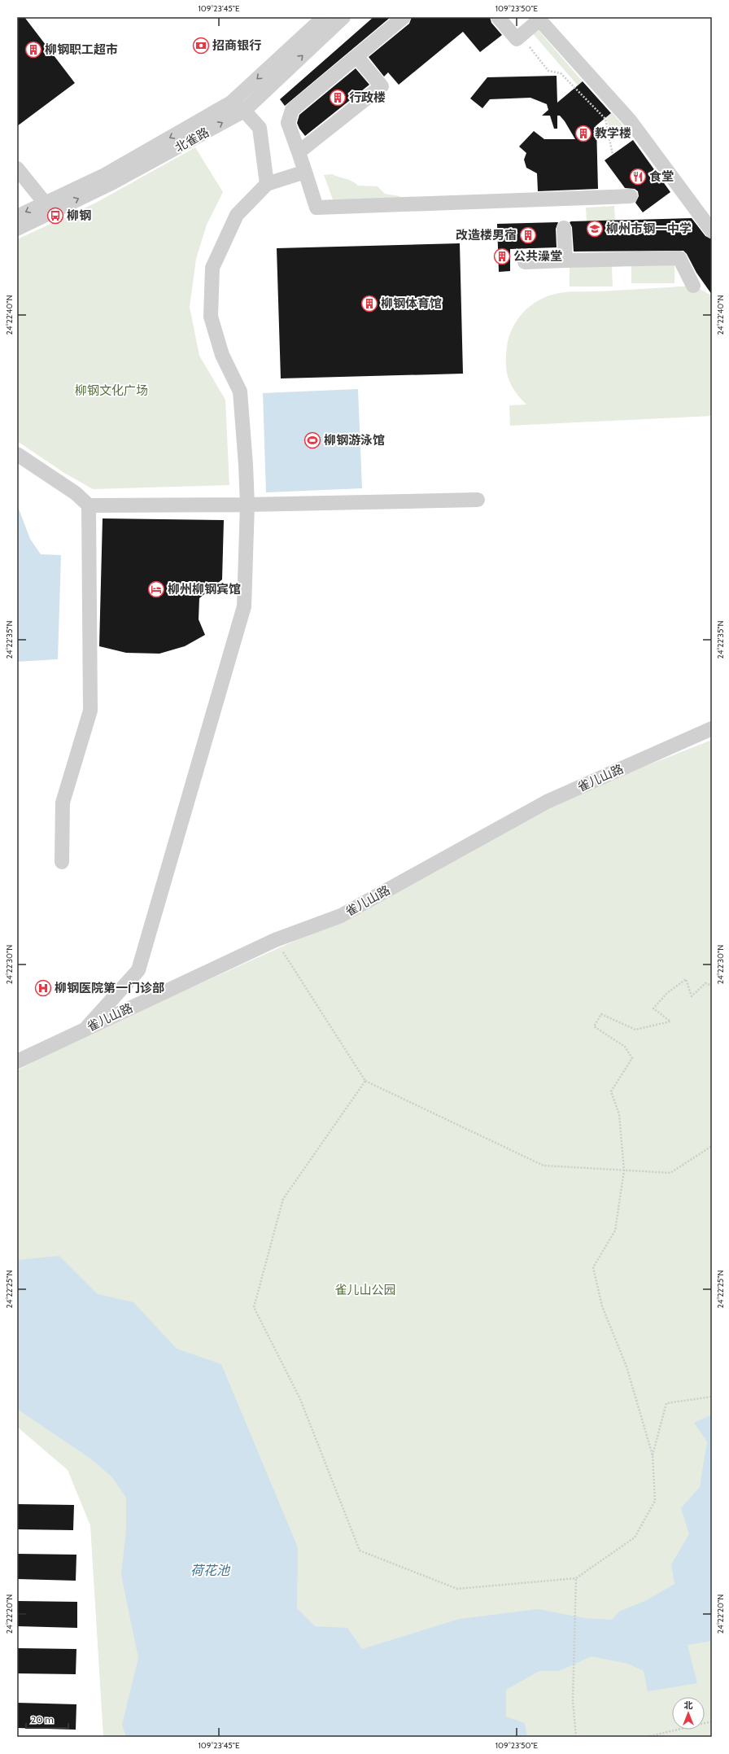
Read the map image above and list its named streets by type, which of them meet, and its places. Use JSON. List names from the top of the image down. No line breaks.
{"streets":{"street":["北雀路","雀儿山路"]},"water":["荷花池"],"parks":["柳钢文化广场","雀儿山公园"],"places":{"bank":["招商银行"],"building":["柳钢职工超市","行政楼","教学楼","改造楼男宿","公共澡堂","柳钢体育馆"],"restaurant":["食堂"],"bus stop":["柳钢"],"school or university":["柳州市钢一中学"],"sports":["柳钢游泳馆"],"hotel":["柳州柳钢宾馆"],"hospital":["柳钢医院第一门诊部"]},"scale_bar":"20 m","north":"top","coordinates":["109°23'45\"E","109°23'50\"E","24°22'40\"N","24°22'35\"N","24°22'30\"N","24°22'25\"N","24°22'20\"N"]}
